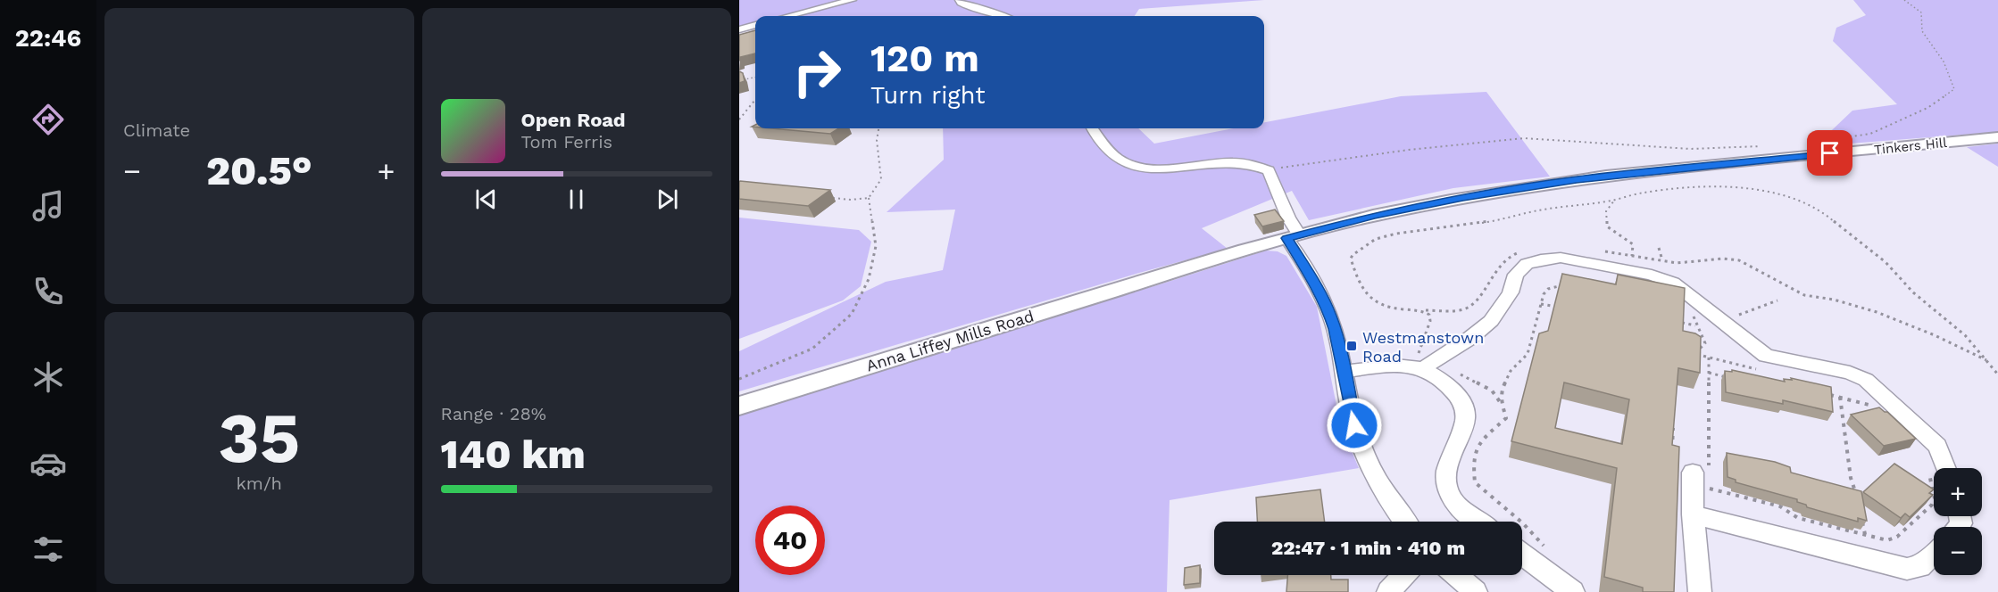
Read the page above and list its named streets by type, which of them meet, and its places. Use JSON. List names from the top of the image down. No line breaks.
{"streets":{"main road":["Tinkers Hill","Anna Liffey Mills Road"]},"crossings":[["Tinkers Hill","Anna Liffey Mills Road"]],"places":{"transit":["Westmanstown Road"]},"page":{"tabs":"22:46","tile":["Climate",["35","km/h"],["Range · 28%","140 km"]],"turn":["120 m","Turn right"],"song":["Open Road","Tom Ferris"],"heat":["−","20.5°","+"],"map_buttons":["+","−"],"limit":"40","trip":"22:47 · 1 min · 410 m"}}
